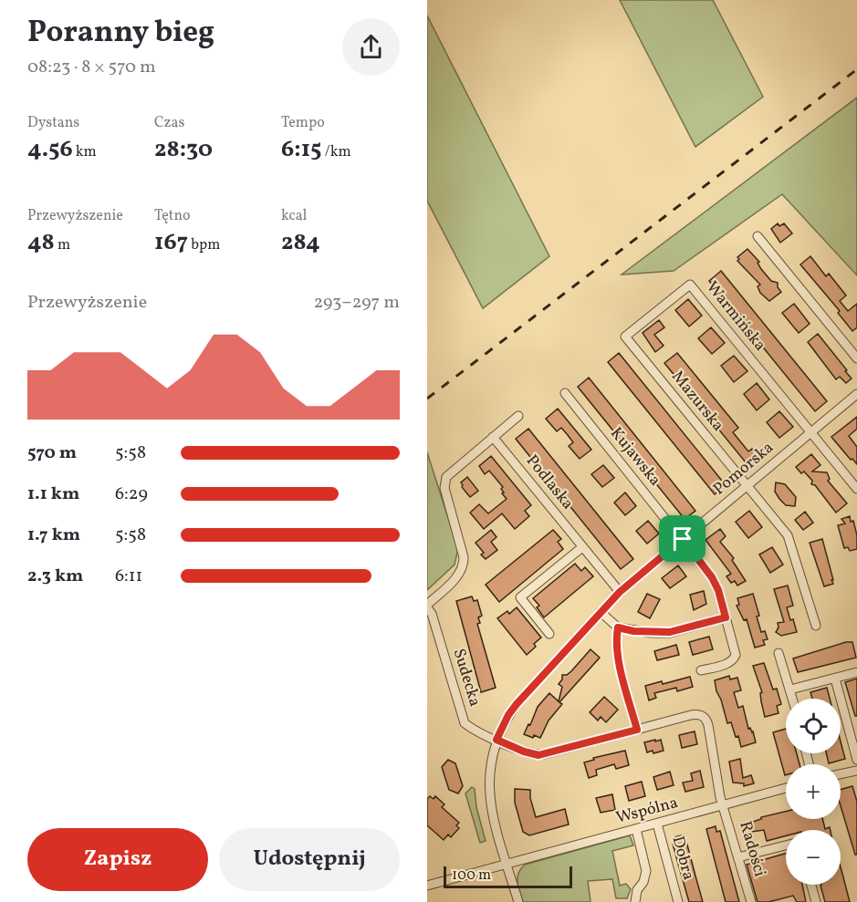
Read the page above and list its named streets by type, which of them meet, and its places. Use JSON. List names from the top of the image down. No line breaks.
{"streets":{"street":["Warmińska","Mazurska","Kujawska","Pomorska","Podlaska","Sudecka","Wspólna","Radości","Dobra"]},"crossings":[["Warmińska","Mazurska"],["Warmińska","Pomorska"],["Mazurska","Pomorska"],["Kujawska","Pomorska"],["Pomorska","Podlaska"],["Pomorska","Sudecka"],["Pomorska","Wspólna"],["Sudecka","Radości"],["Wspólna","Radości"],["Wspólna","Dobra"]],"scale_bar":"100 m","page":{"heading":["Poranny bieg","08:23 · 8 × 570 m"],"stats":[["Dystans","4.56 km"],["Czas","28:30"],["Tempo","6:15 /km"],["Przewyższenie","48 m"],["Tętno","167 bpm"],["kcal","284"]],"chart":["Przewyższenie","293–297 m"],"list":[{"name":"570 m","note":"5:58"},{"name":"1.1 km","note":"6:29"},{"name":"1.7 km","note":"5:58"},{"name":"2.3 km","note":"6:11"}],"map_buttons":["+","−"],"buttons":["Zapisz","Udostępnij"],"scale":"100 m"}}
